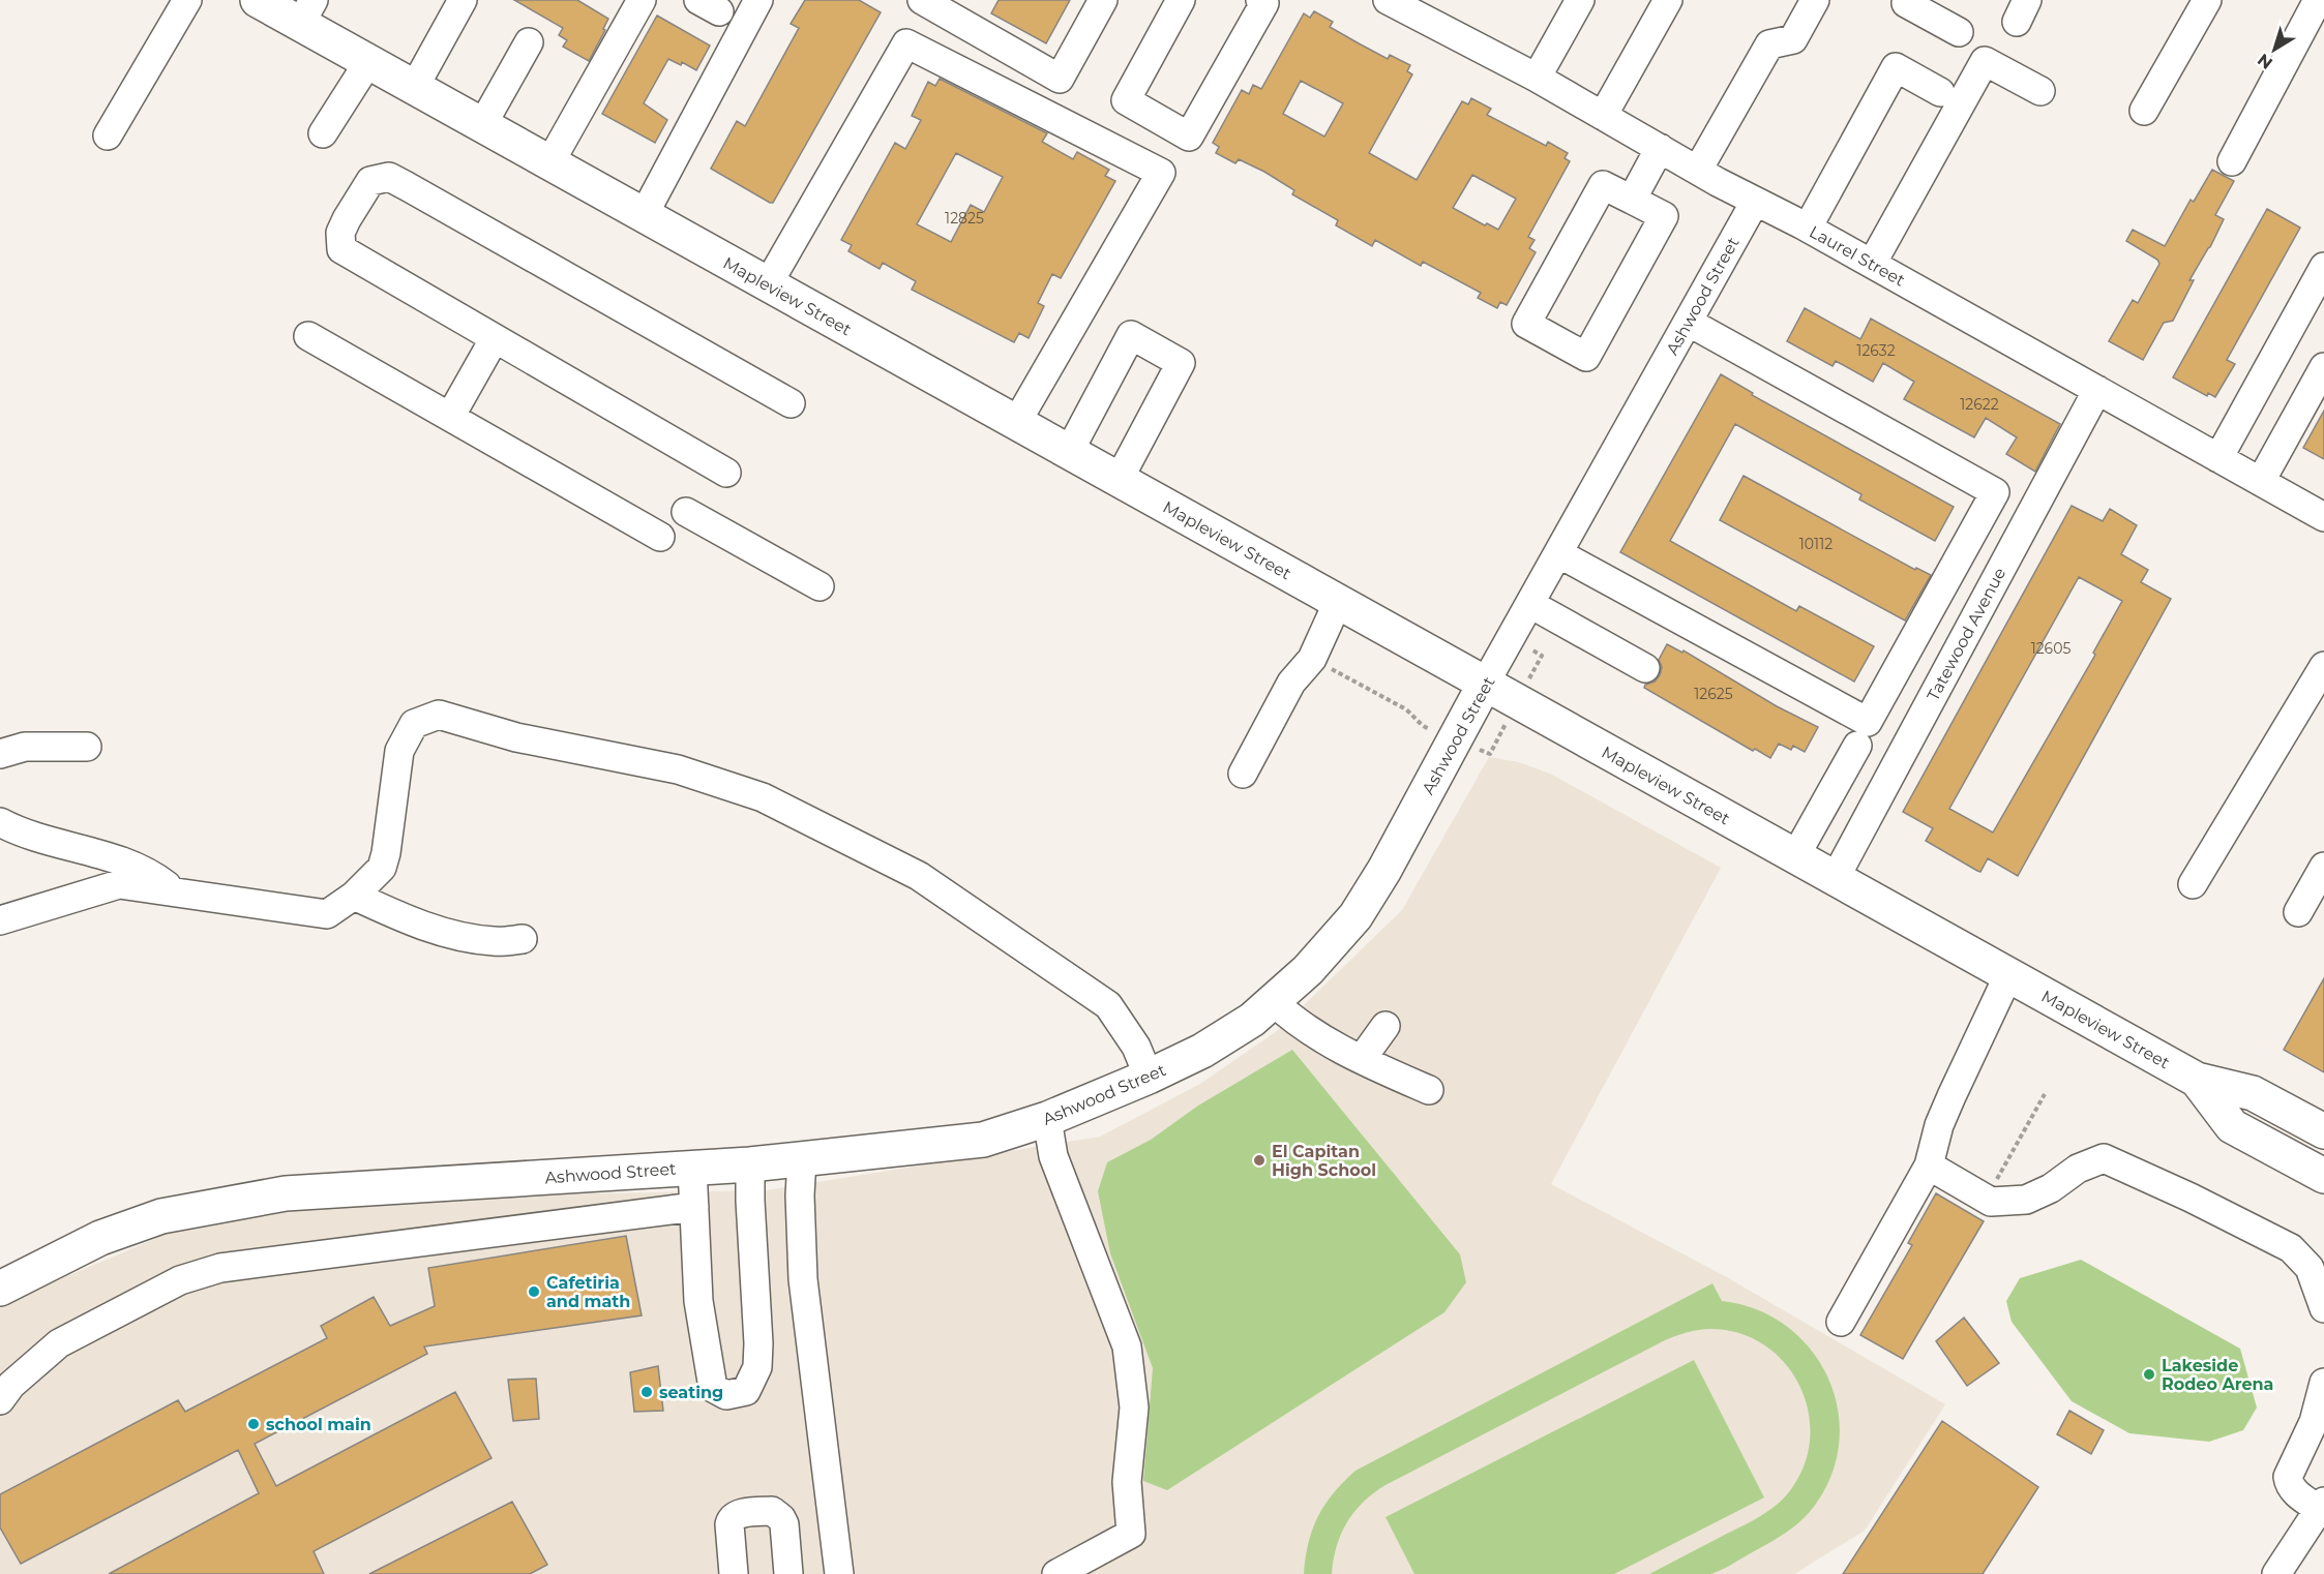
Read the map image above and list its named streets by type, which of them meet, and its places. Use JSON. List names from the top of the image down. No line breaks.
{"streets":{"main road":["Mapleview Street","Ashwood Street"],"street":["Laurel Street","Tatewood Avenue"]},"crossings":[["Laurel Street","Ashwood Street"],["Laurel Street","Tatewood Avenue"],["Mapleview Street","Ashwood Street"],["Mapleview Street","Tatewood Avenue"]],"places":["El Capitan High School","Cafetiria and math","Lakeside Rodeo Arena","seating","school main"],"house_numbers":["12825","12632","12622","10112","12605","12625"],"north":"bottom left"}
